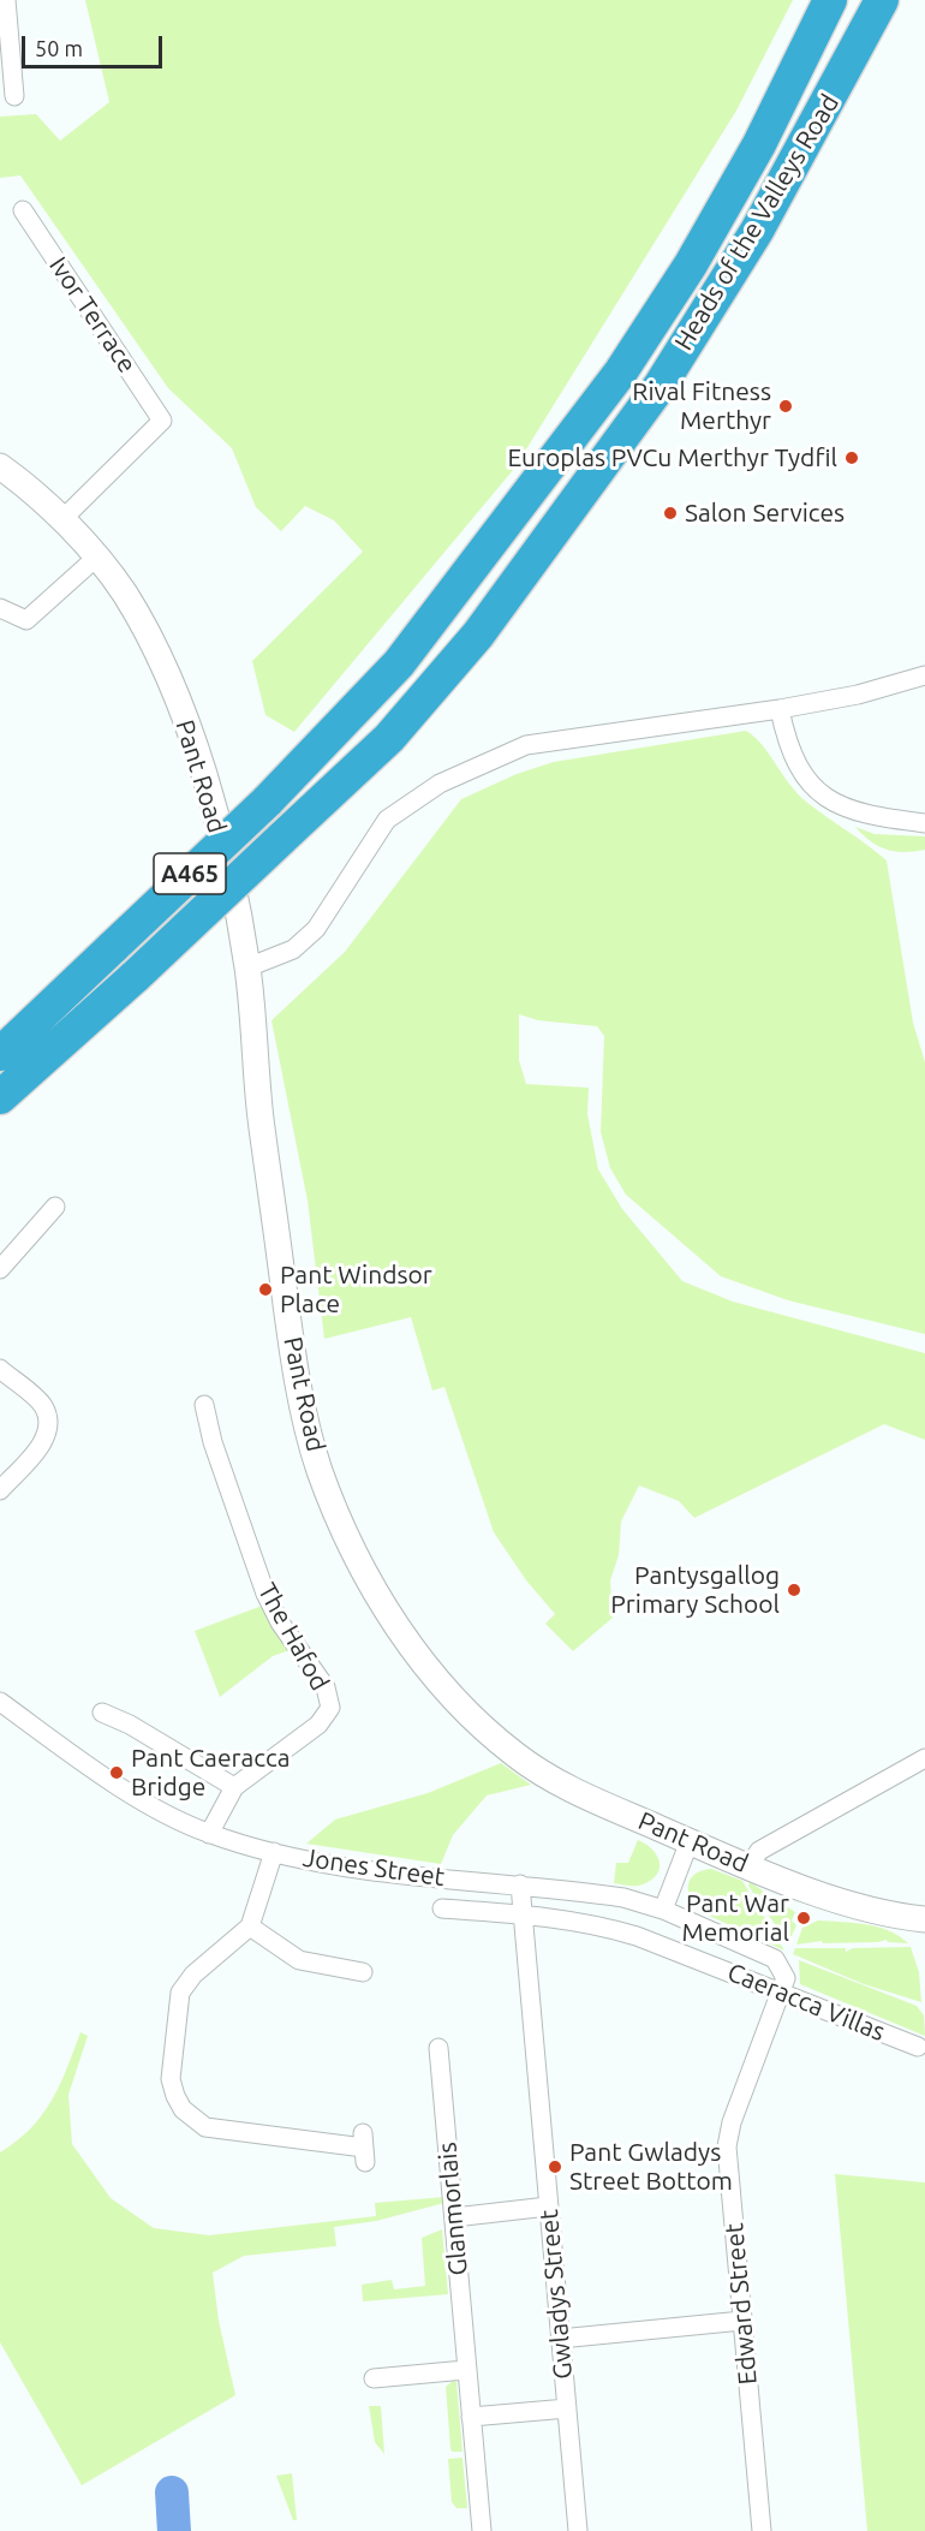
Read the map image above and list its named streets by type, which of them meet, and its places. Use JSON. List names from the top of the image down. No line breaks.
{"streets":{"highway":["Heads of the Valleys Road","A465"],"street":["Ivor Terrace","Pant Road","The Hafod","Jones Street","Caeracca Villas","Glanmorlais","Gwladys Street","Edward Street"]},"crossings":[["Ivor Terrace","Pant Road"],["The Hafod","Jones Street"],["Jones Street","Caeracca Villas"],["Jones Street","Gwladys Street"],["Jones Street","Edward Street"],["Caeracca Villas","Gwladys Street"],["Caeracca Villas","Edward Street"]],"places":["Rival Fitness Merthyr","Europlas PVCu Merthyr Tydfil","Salon Services","Pant Windsor Place","Pantysgallog Primary School","Pant Caeracca Bridge","Pant War Memorial","Pant Gwladys Street Bottom"],"scale_bar":"50 m"}
